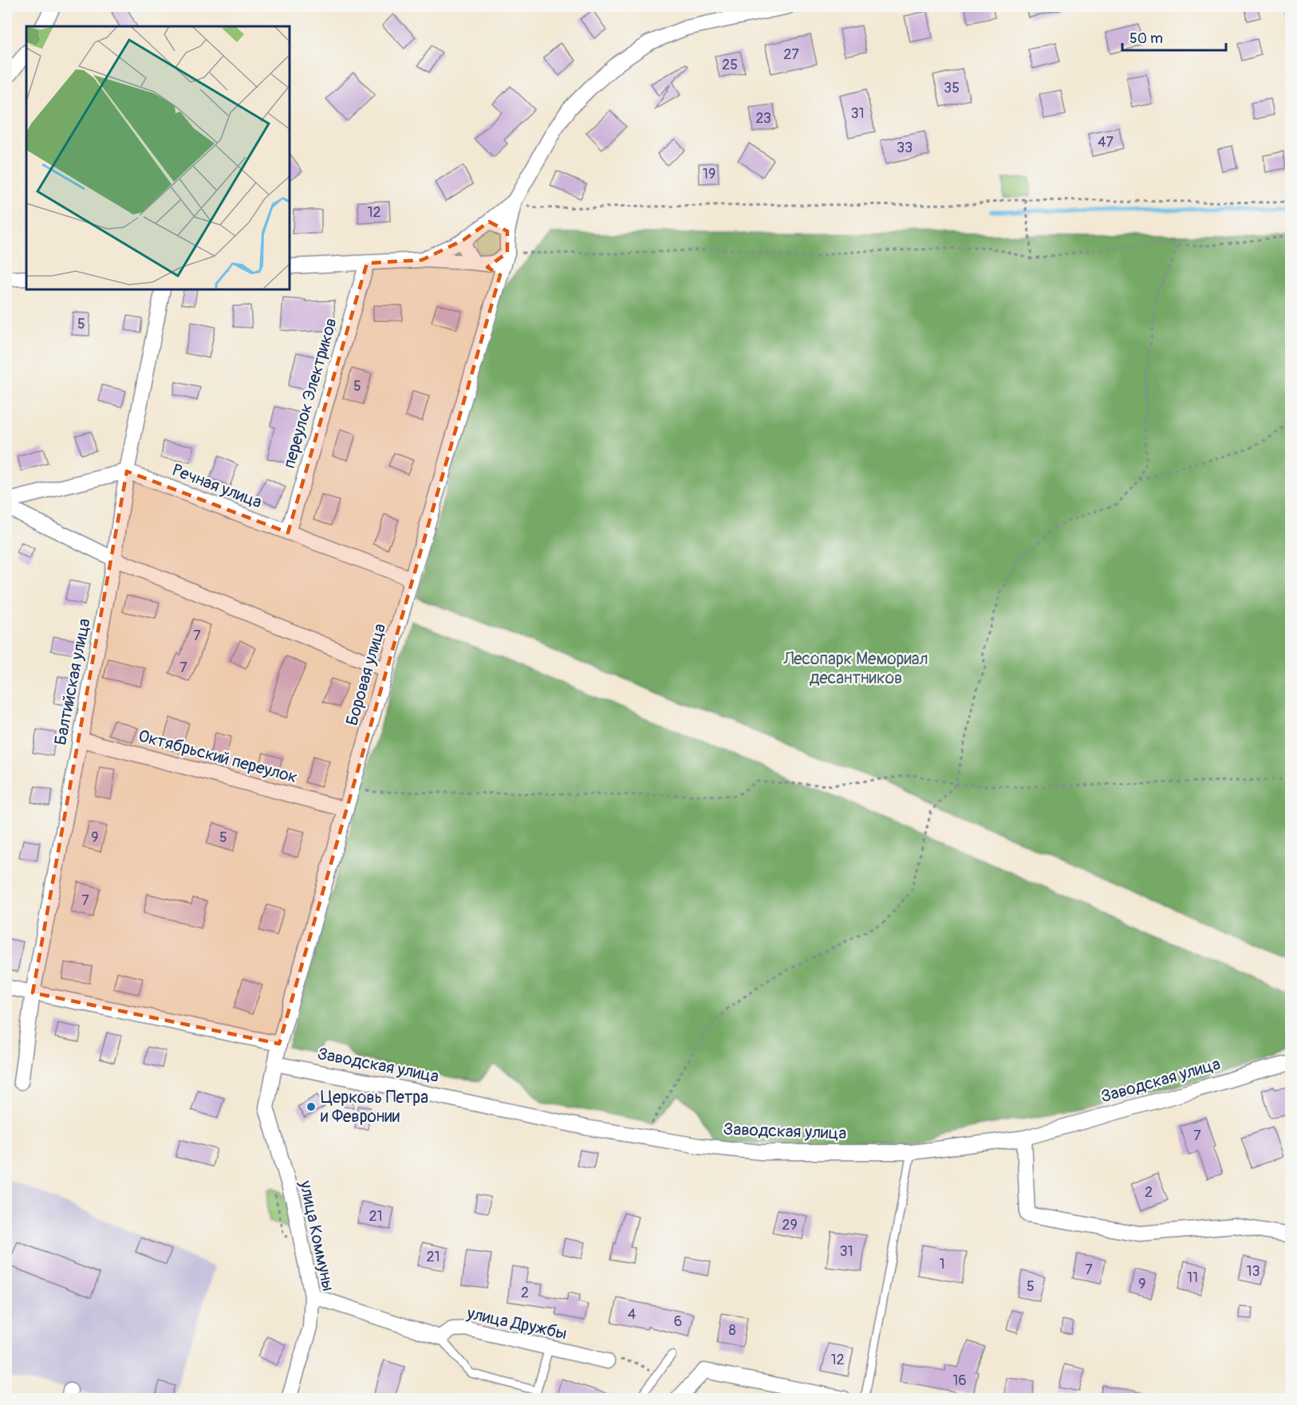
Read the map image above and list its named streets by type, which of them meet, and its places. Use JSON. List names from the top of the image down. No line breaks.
{"streets":{"street":["переулок Электриков","Речная улица","Боровая улица","Балтийская улица","Октябрьский переулок","Заводская улица","улица Коммуны","улица Дружбы"]},"crossings":[["переулок Электриков","Речная улица"],["Речная улица","Боровая улица"],["Речная улица","Балтийская улица"],["Боровая улица","Октябрьский переулок"],["Боровая улица","Заводская улица"],["Боровая улица","улица Коммуны"],["Балтийская улица","Октябрьский переулок"]],"parks":["Лесопарк Мемориал десантников"],"places":["Церковь Петра и Февронии"],"house_numbers":["27","25","35","31","23","47","33","19","12","5","5","7","7","9","5","7","7","2","21","29","31","21","1","7","13","11","9","5","2","4","6","8","12","16"],"scale_bar":"50 m"}
